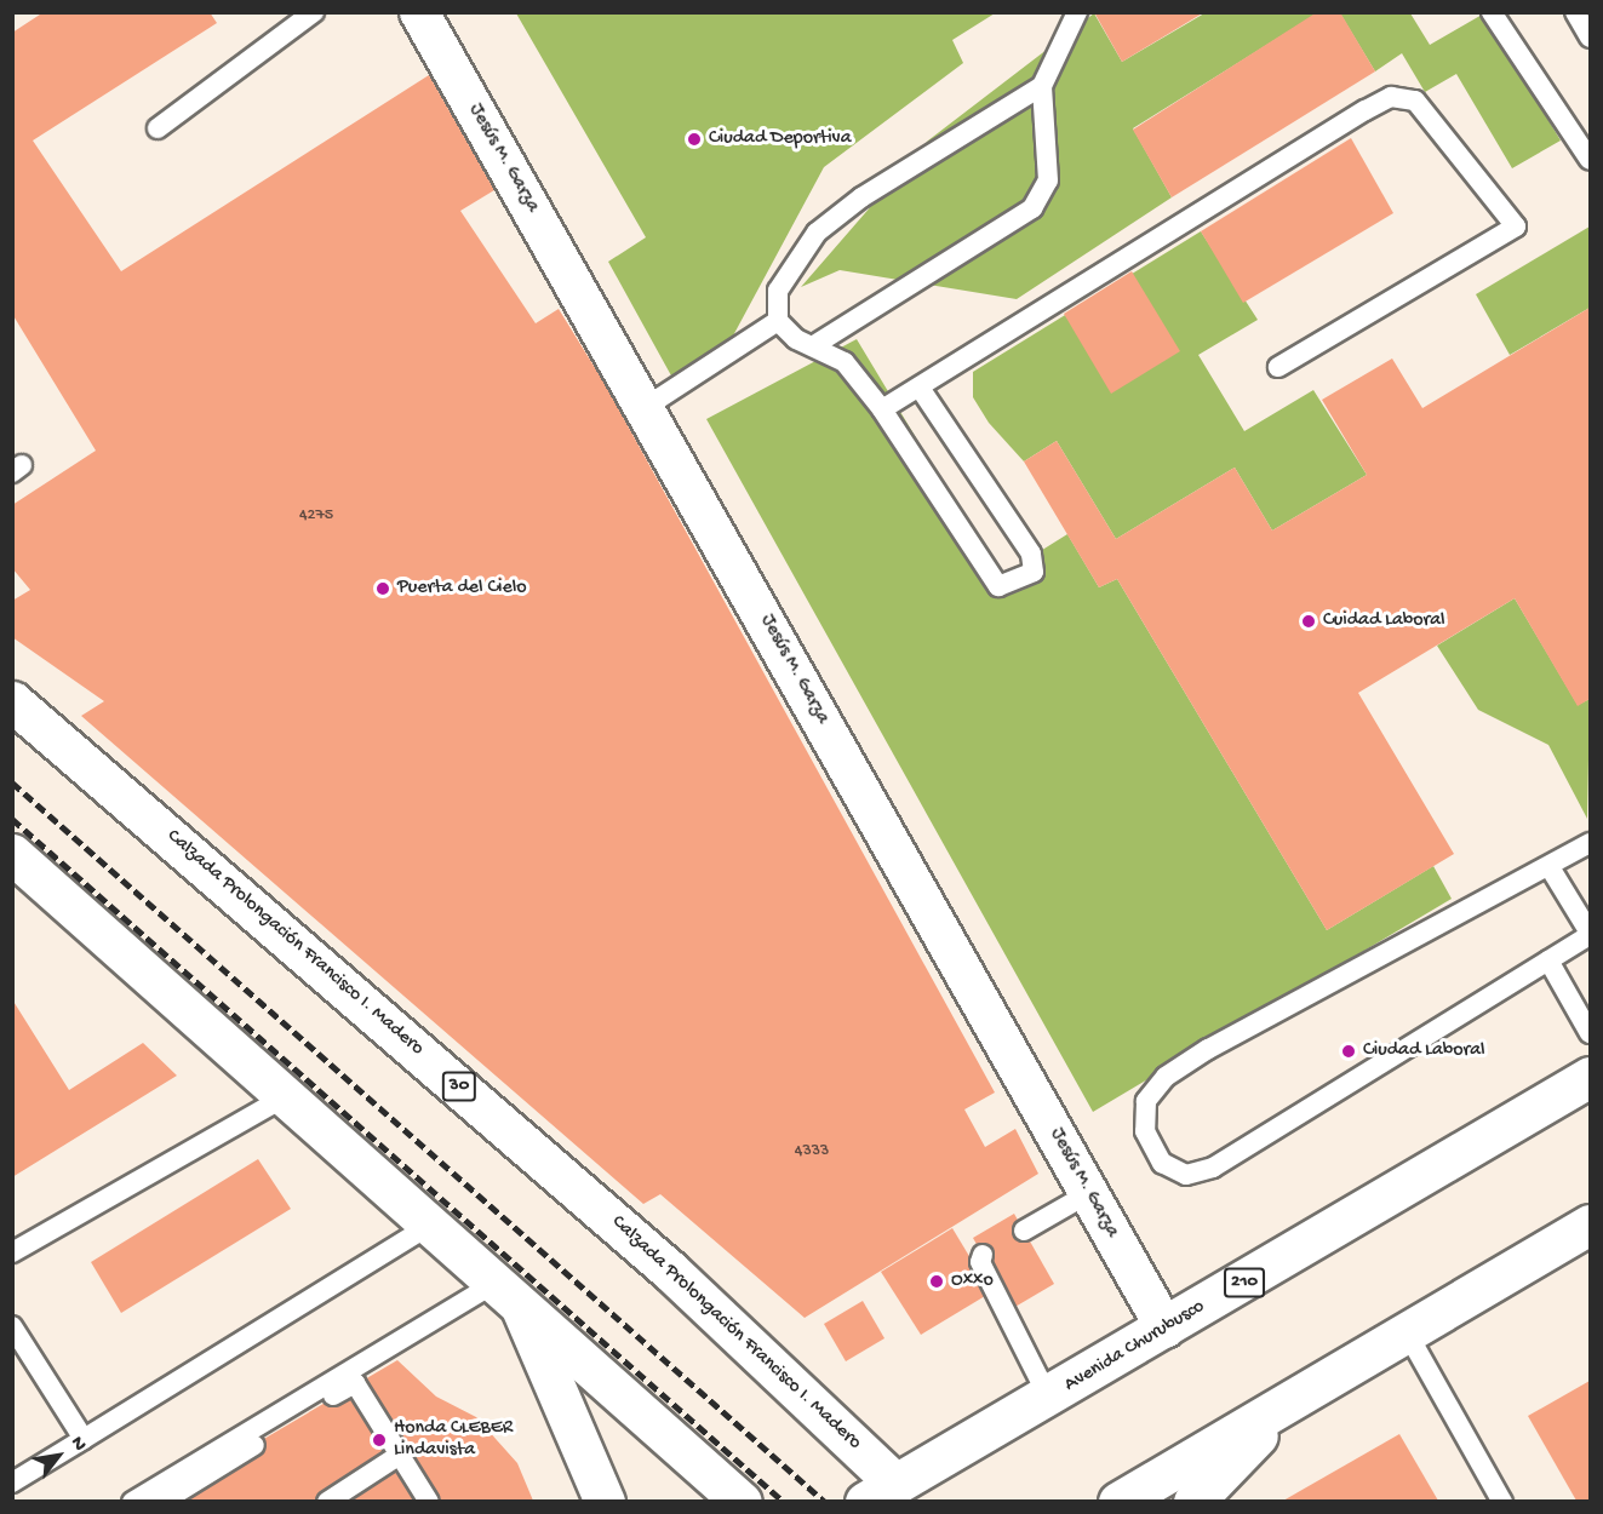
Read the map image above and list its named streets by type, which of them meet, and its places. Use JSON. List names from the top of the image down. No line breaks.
{"streets":{"main road":["Calzada Prolongación Francisco I. Madero","30","210","Avenida Churubusco"],"street":["Jesús M. Garza"]},"crossings":[["Jesús M. Garza","Avenida Churubusco"],["Calzada Prolongación Francisco I. Madero","Avenida Churubusco"]],"places":["Ciudad Deportiva","Puerta del Cielo","Cuidad Laboral","Ciudad Laboral","Oxxo","Honda CLEBER Lindavista"],"house_numbers":["4275","4333"],"north":"top right"}
